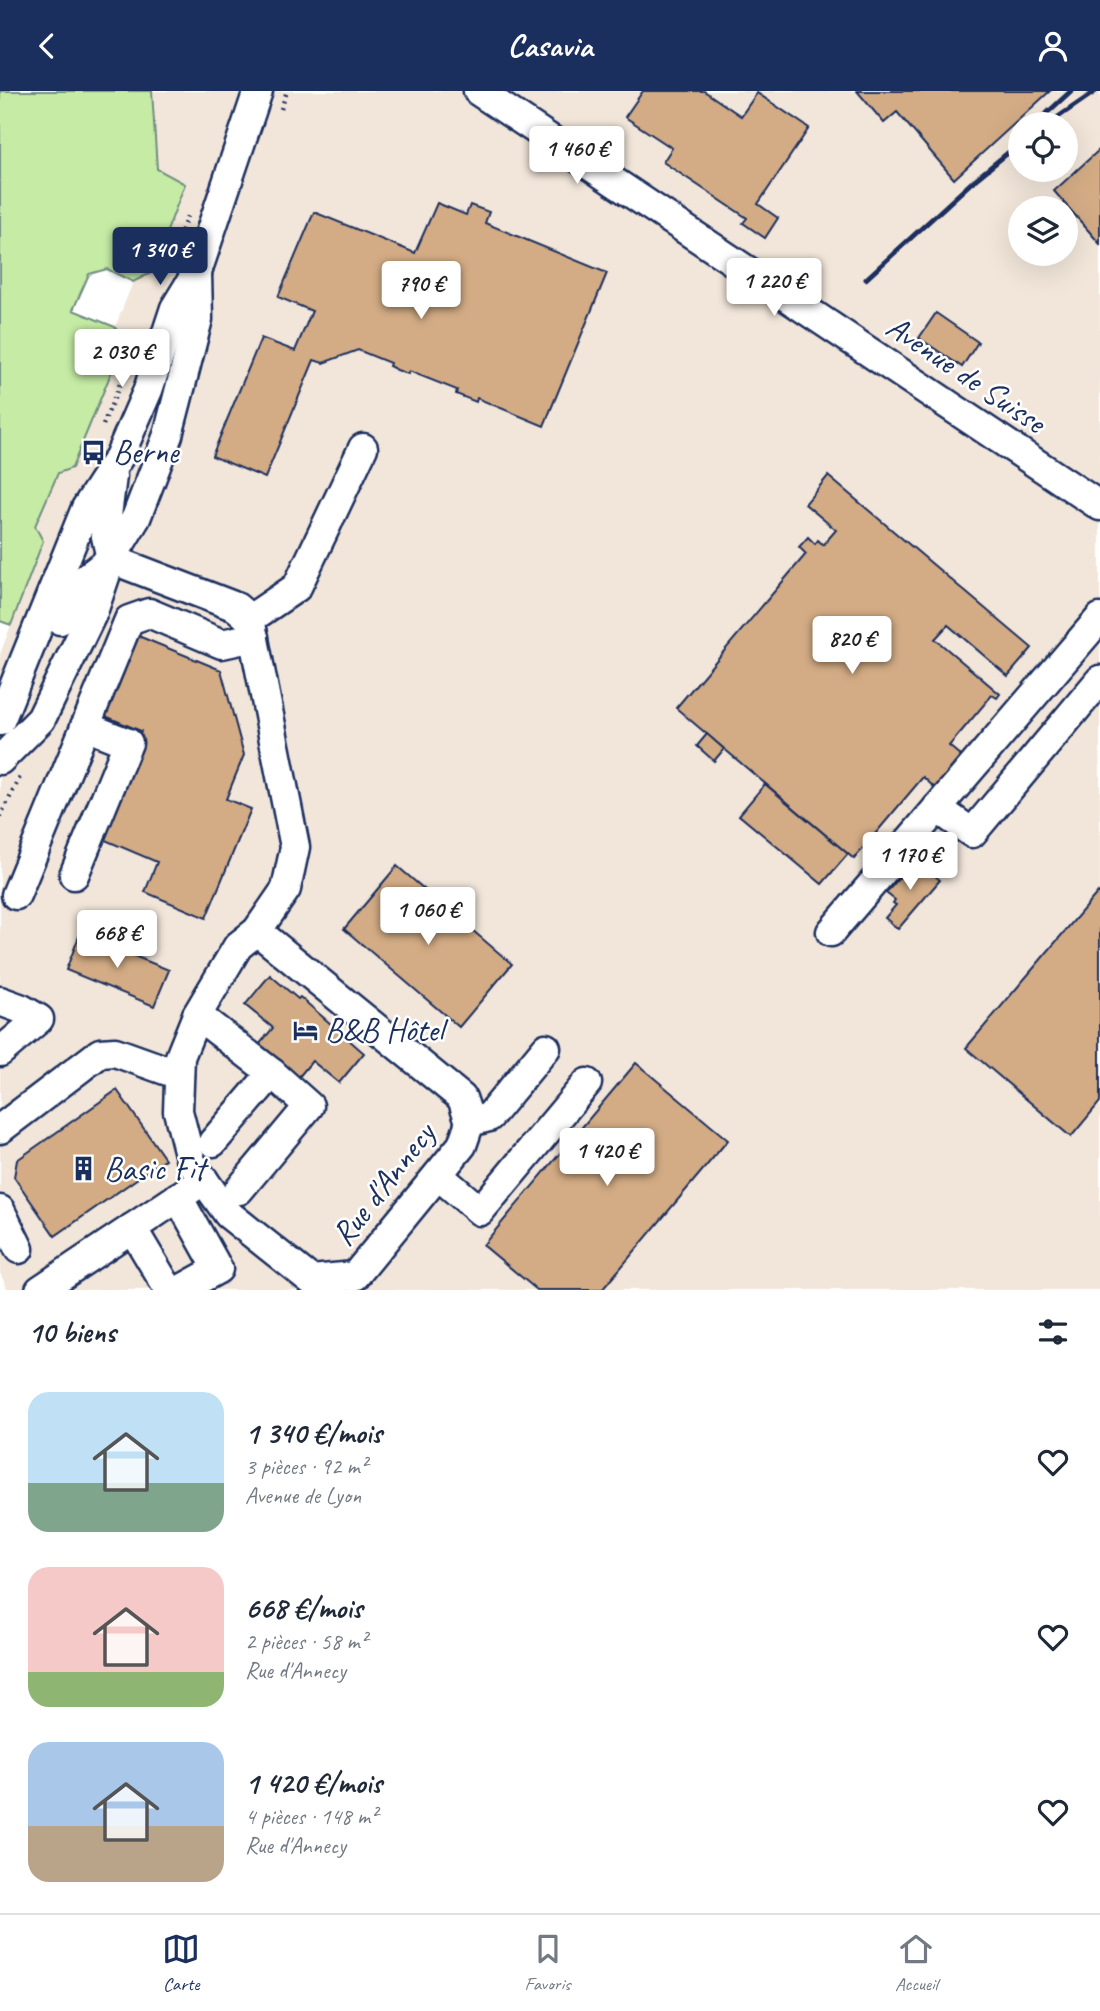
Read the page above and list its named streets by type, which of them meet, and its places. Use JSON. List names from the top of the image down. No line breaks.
{"streets":{"street":["Avenue de Suisse","Rue d'Annecy"]},"places":{"bus stop":["Berne"],"hotel":["B&B Hôtel"],"building":["Basic Fit"]},"page":{"header":"Casavia","price":["1 460 €","1 340 €","1 220 €","790 €","2 030 €","820 €","1 170 €","1 060 €","668 €","1 420 €"],"heading":"10 biens","list":[{"name":"1 340 €/mois","note":"3 pièces · 92 m² · Avenue de Lyon"},{"name":"668 €/mois","note":"2 pièces · 58 m² · Rue d'Annecy"},{"name":"1 420 €/mois","note":"4 pièces · 148 m² · Rue d'Annecy"}],"tabs":["Carte","Favoris","Accueil"]}}
